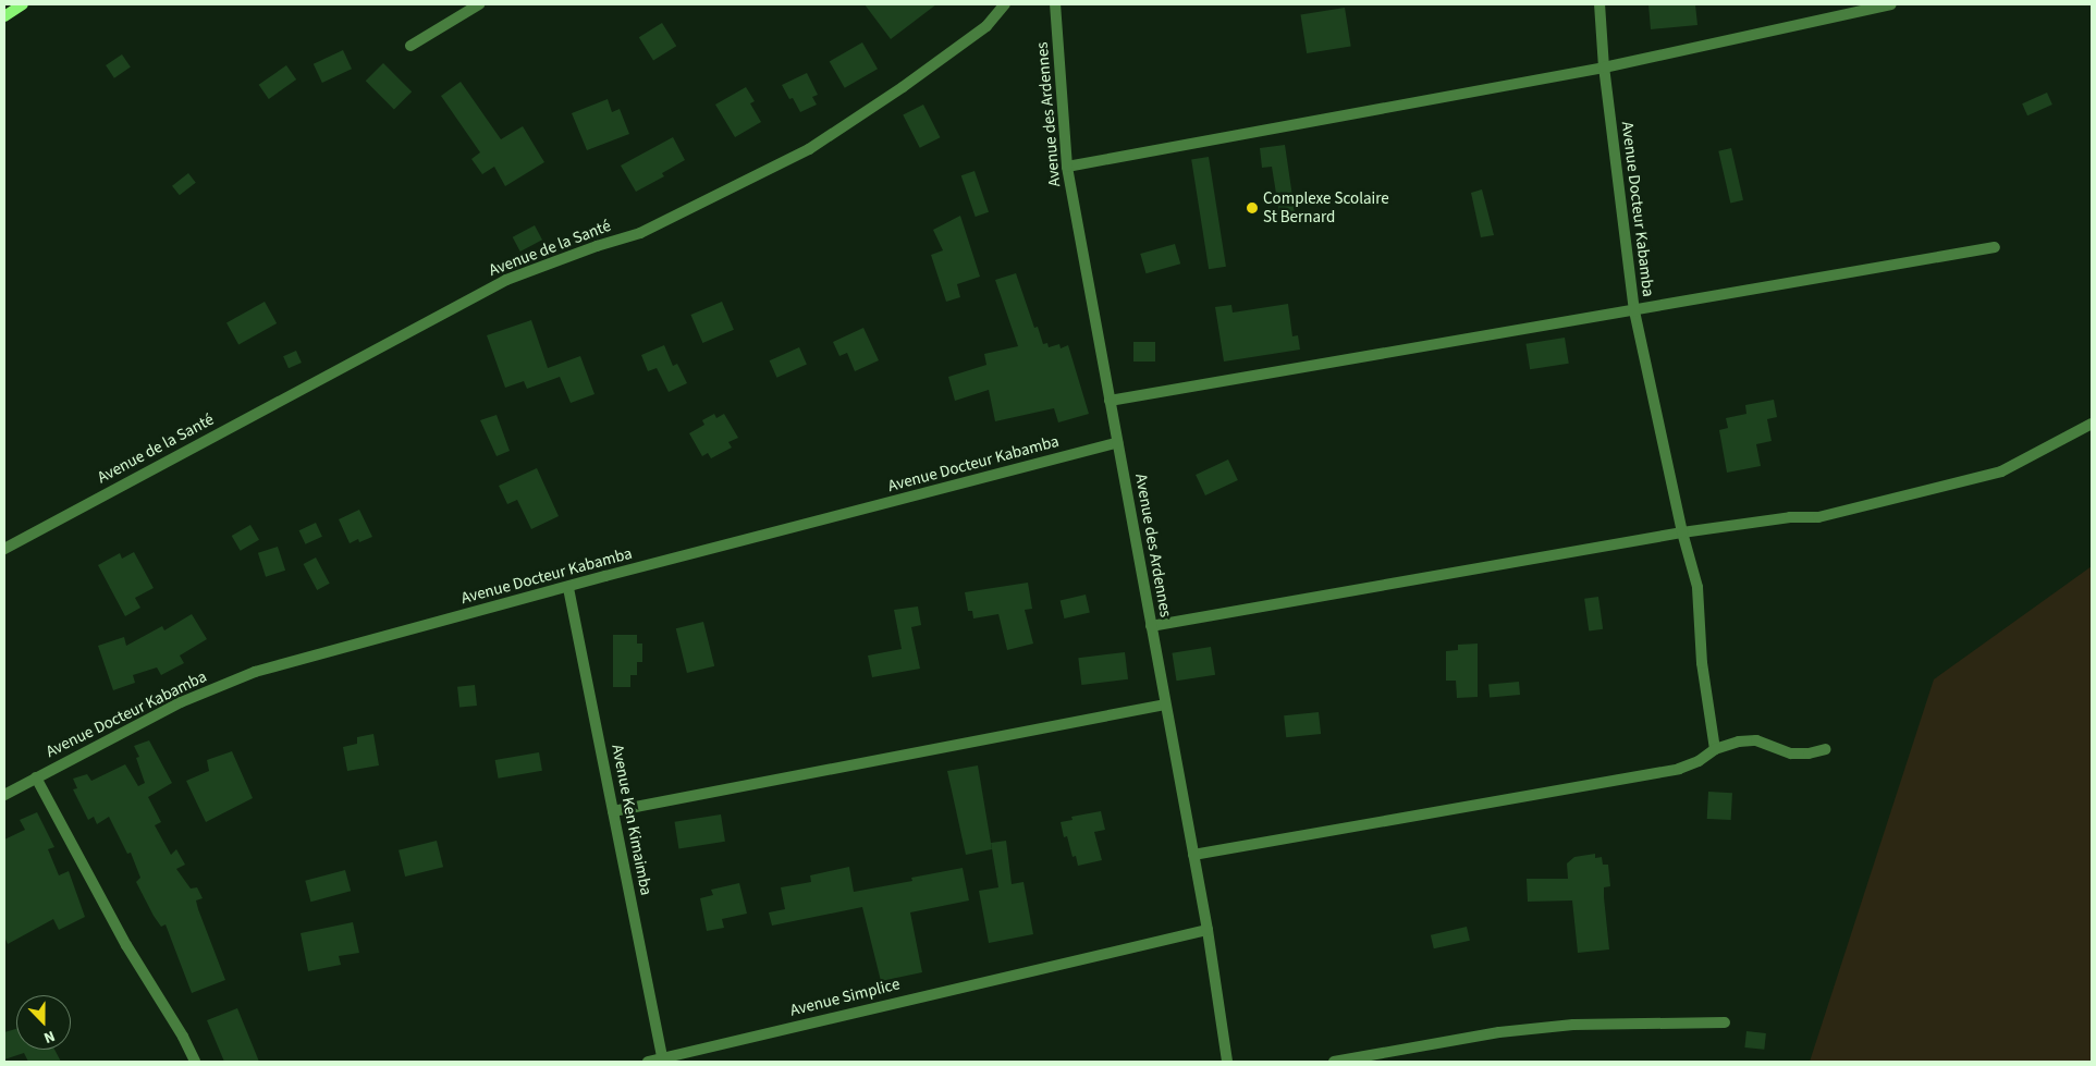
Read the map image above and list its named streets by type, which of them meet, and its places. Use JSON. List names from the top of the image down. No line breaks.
{"streets":{"street":["Avenue des Ardennes","Avenue Docteur Kabamba","Avenue de la Santé","Avenue Ken Kimaimba","Avenue Simplice"]},"crossings":[["Avenue des Ardennes","Avenue Docteur Kabamba"],["Avenue des Ardennes","Avenue Simplice"],["Avenue Docteur Kabamba","Avenue Ken Kimaimba"],["Avenue Ken Kimaimba","Avenue Simplice"]],"places":["Complexe Scolaire St Bernard"],"north":"bottom"}
